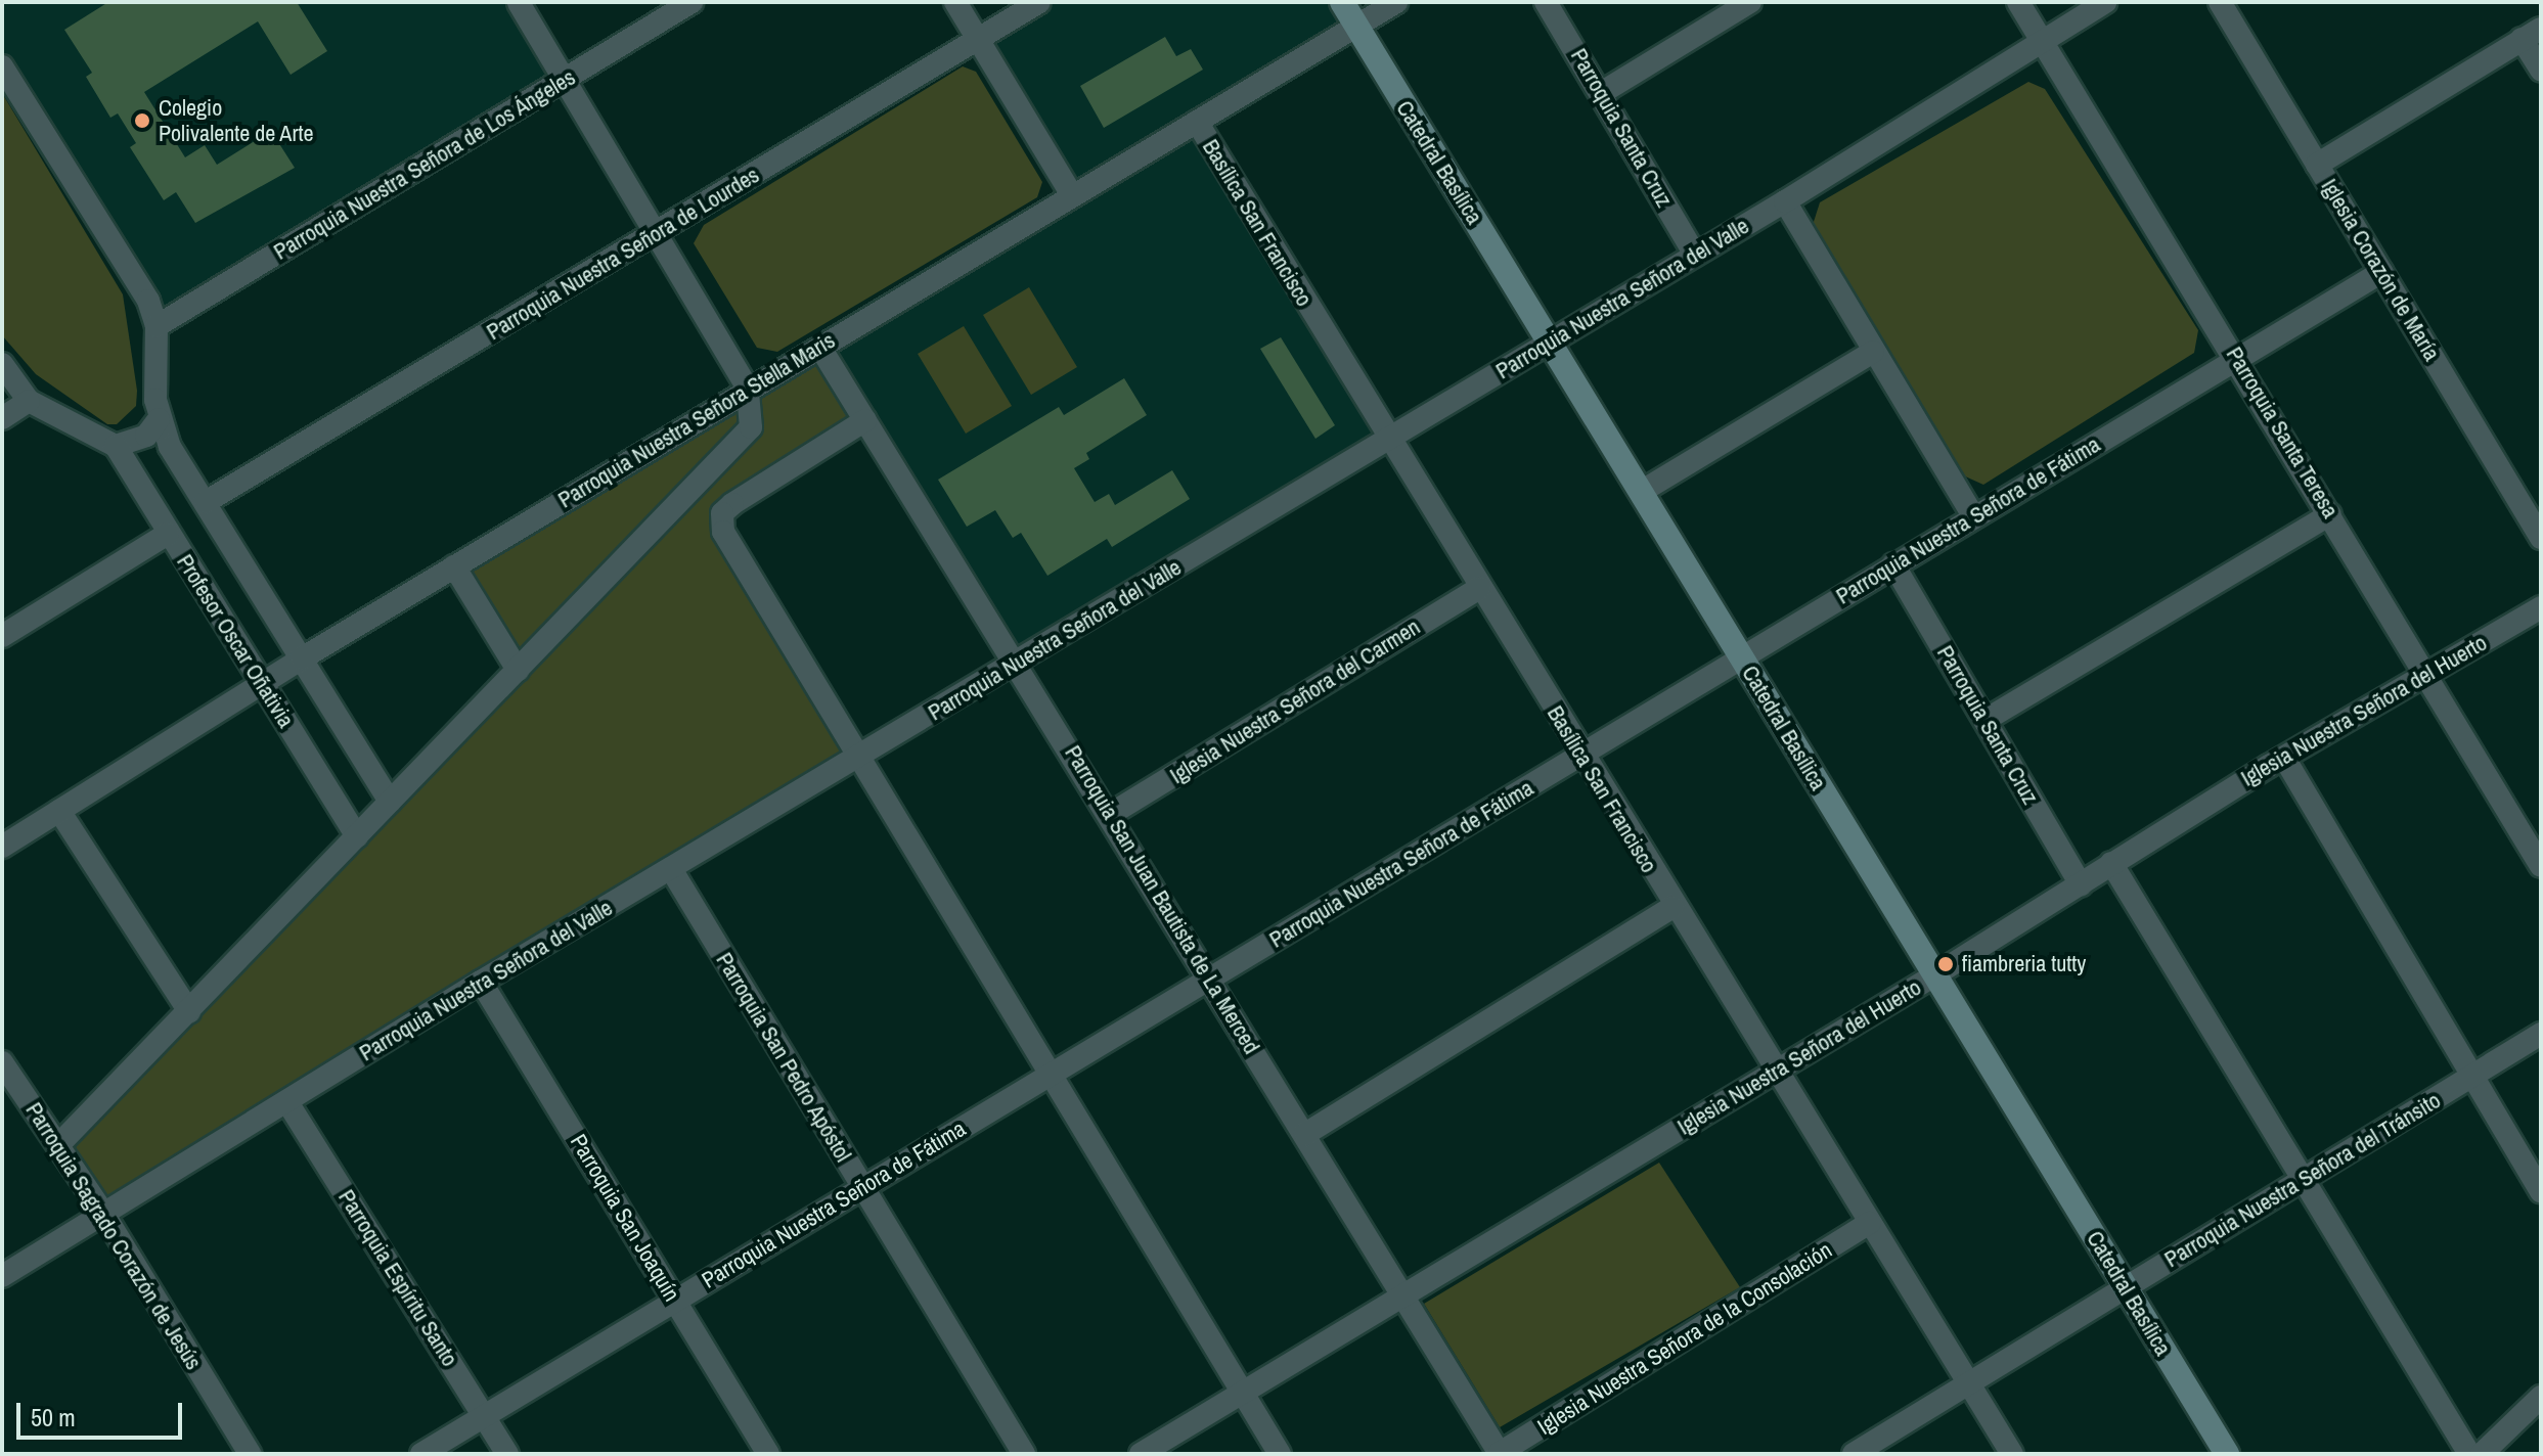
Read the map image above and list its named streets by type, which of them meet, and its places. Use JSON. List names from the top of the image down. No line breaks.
{"streets":{"main road":["Catedral Basílica"],"street":["Parroquia Santa Cruz","Parroquia Nuestra Señora de Los Ángeles","Basílica San Francisco","Parroquia Nuestra Señora de Lourdes","Iglesia Corazón de María","Parroquia Nuestra Señora del Valle","Parroquia Nuestra Señora Stella Maris","Parroquia Santa Teresa","Parroquia Nuestra Señora de Fátima","Profesor Oscar Oñativia","Iglesia Nuestra Señora del Carmen","Iglesia Nuestra Señora del Huerto","Parroquia San Juan Bautista de La Merced","Parroquia San Pedro Apóstol","Parroquia Nuestra Señora del Tránsito","Parroquia San Joaquín","Parroquia Sagrado Corazón de Jesús","Parroquia Espíritu Santo","Iglesia Nuestra Señora de la Consolación"]},"crossings":[["Parroquia Santa Cruz","Parroquia Nuestra Señora del Valle"],["Parroquia Santa Cruz","Parroquia Nuestra Señora de Fátima"],["Parroquia Santa Cruz","Iglesia Nuestra Señora del Huerto"],["Catedral Basílica","Parroquia Nuestra Señora del Valle"],["Catedral Basílica","Parroquia Nuestra Señora Stella Maris"],["Catedral Basílica","Parroquia Nuestra Señora de Fátima"],["Catedral Basílica","Iglesia Nuestra Señora del Huerto"],["Catedral Basílica","Parroquia Nuestra Señora del Tránsito"],["Parroquia Nuestra Señora de Los Ángeles","Profesor Oscar Oñativia"],["Basílica San Francisco","Parroquia Nuestra Señora del Valle"],["Basílica San Francisco","Parroquia Nuestra Señora Stella Maris"],["Basílica San Francisco","Parroquia Nuestra Señora de Fátima"],["Basílica San Francisco","Iglesia Nuestra Señora del Carmen"],["Basílica San Francisco","Iglesia Nuestra Señora del Huerto"],["Basílica San Francisco","Parroquia Nuestra Señora del Tránsito"],["Basílica San Francisco","Iglesia Nuestra Señora de la Consolación"],["Parroquia Nuestra Señora de Lourdes","Profesor Oscar Oñativia"],["Iglesia Corazón de María","Parroquia Nuestra Señora de Fátima"],["Parroquia Nuestra Señora del Valle","Parroquia Santa Teresa"],["Parroquia Nuestra Señora del Valle","Parroquia San Juan Bautista de La Merced"],["Parroquia Nuestra Señora del Valle","Parroquia San Pedro Apóstol"],["Parroquia Nuestra Señora del Valle","Parroquia San Joaquín"],["Parroquia Nuestra Señora del Valle","Parroquia Sagrado Corazón de Jesús"],["Parroquia Nuestra Señora del Valle","Parroquia Espíritu Santo"],["Parroquia Nuestra Señora Stella Maris","Profesor Oscar Oñativia"],["Parroquia Nuestra Señora Stella Maris","Parroquia San Juan Bautista de La Merced"],["Parroquia Santa Teresa","Parroquia Nuestra Señora de Fátima"],["Parroquia Santa Teresa","Iglesia Nuestra Señora del Huerto"],["Parroquia Nuestra Señora de Fátima","Parroquia San Juan Bautista de La Merced"],["Parroquia Nuestra Señora de Fátima","Parroquia San Pedro Apóstol"],["Parroquia Nuestra Señora de Fátima","Parroquia San Joaquín"],["Parroquia Nuestra Señora de Fátima","Parroquia Espíritu Santo"],["Iglesia Nuestra Señora del Carmen","Parroquia San Juan Bautista de La Merced"],["Iglesia Nuestra Señora del Huerto","Parroquia San Juan Bautista de La Merced"],["Parroquia San Juan Bautista de La Merced","Iglesia Nuestra Señora de la Consolación"]],"places":["Colegio Polivalente de Arte","fiambreria tutty"],"scale_bar":"50 m"}
